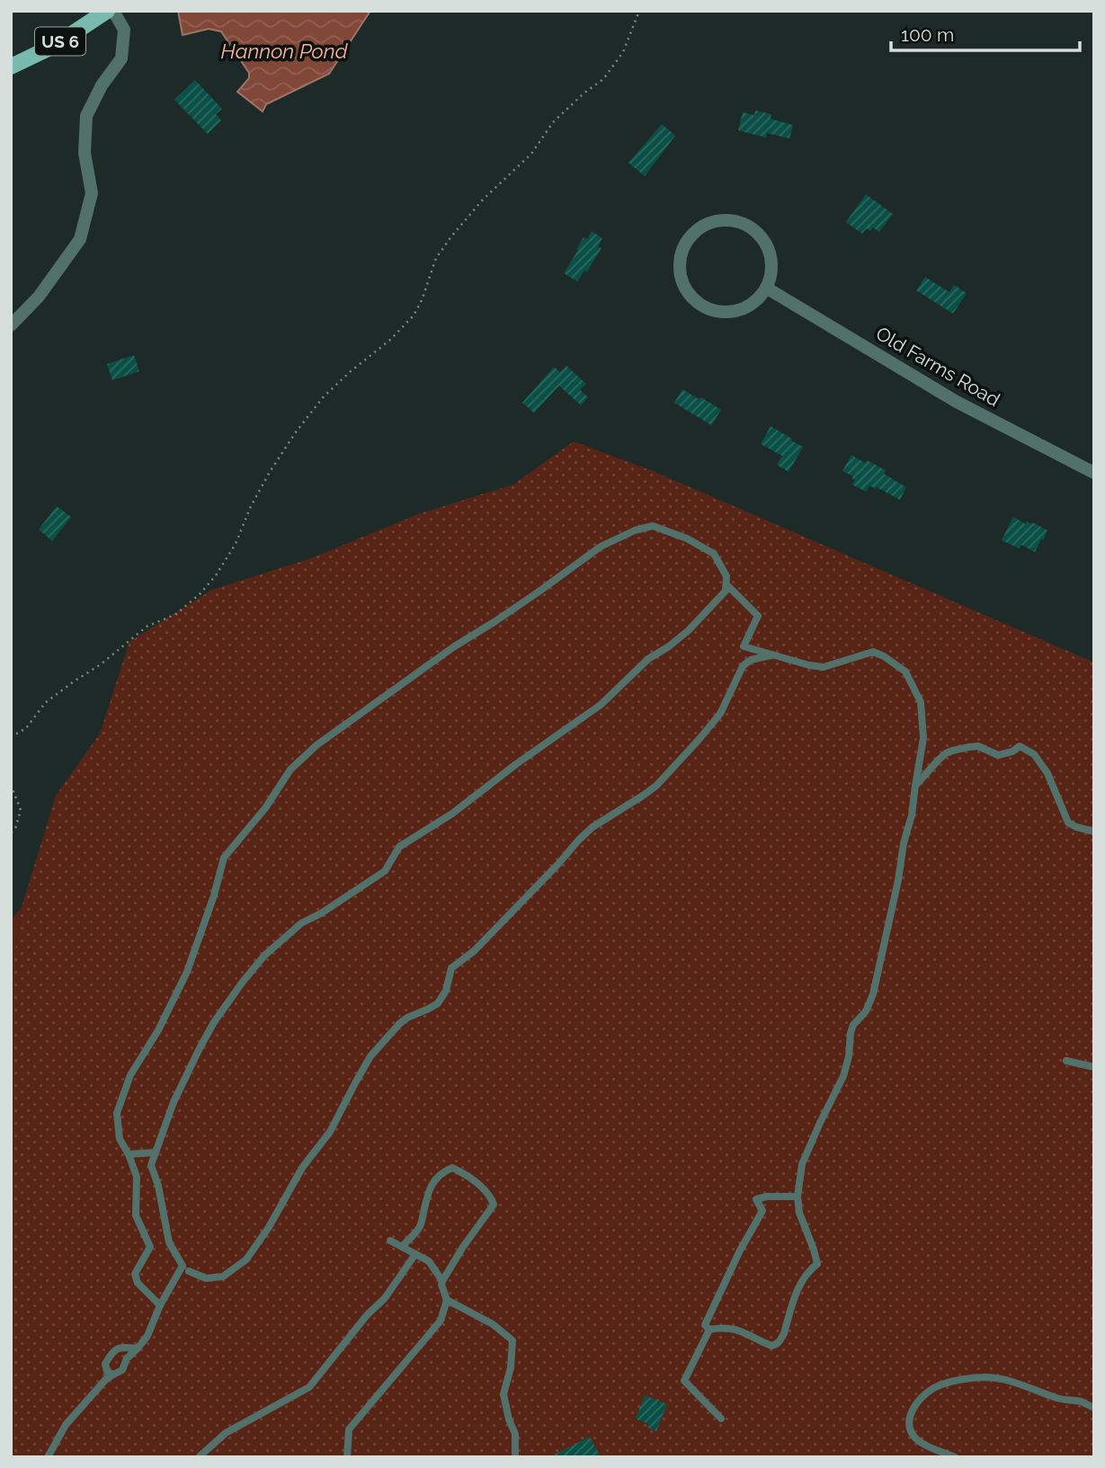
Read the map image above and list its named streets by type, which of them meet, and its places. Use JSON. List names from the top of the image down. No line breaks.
{"streets":{"main road":["US 6"],"street":["Old Farms Road"]},"water":["Hannon Pond"],"scale_bar":"100 m"}
